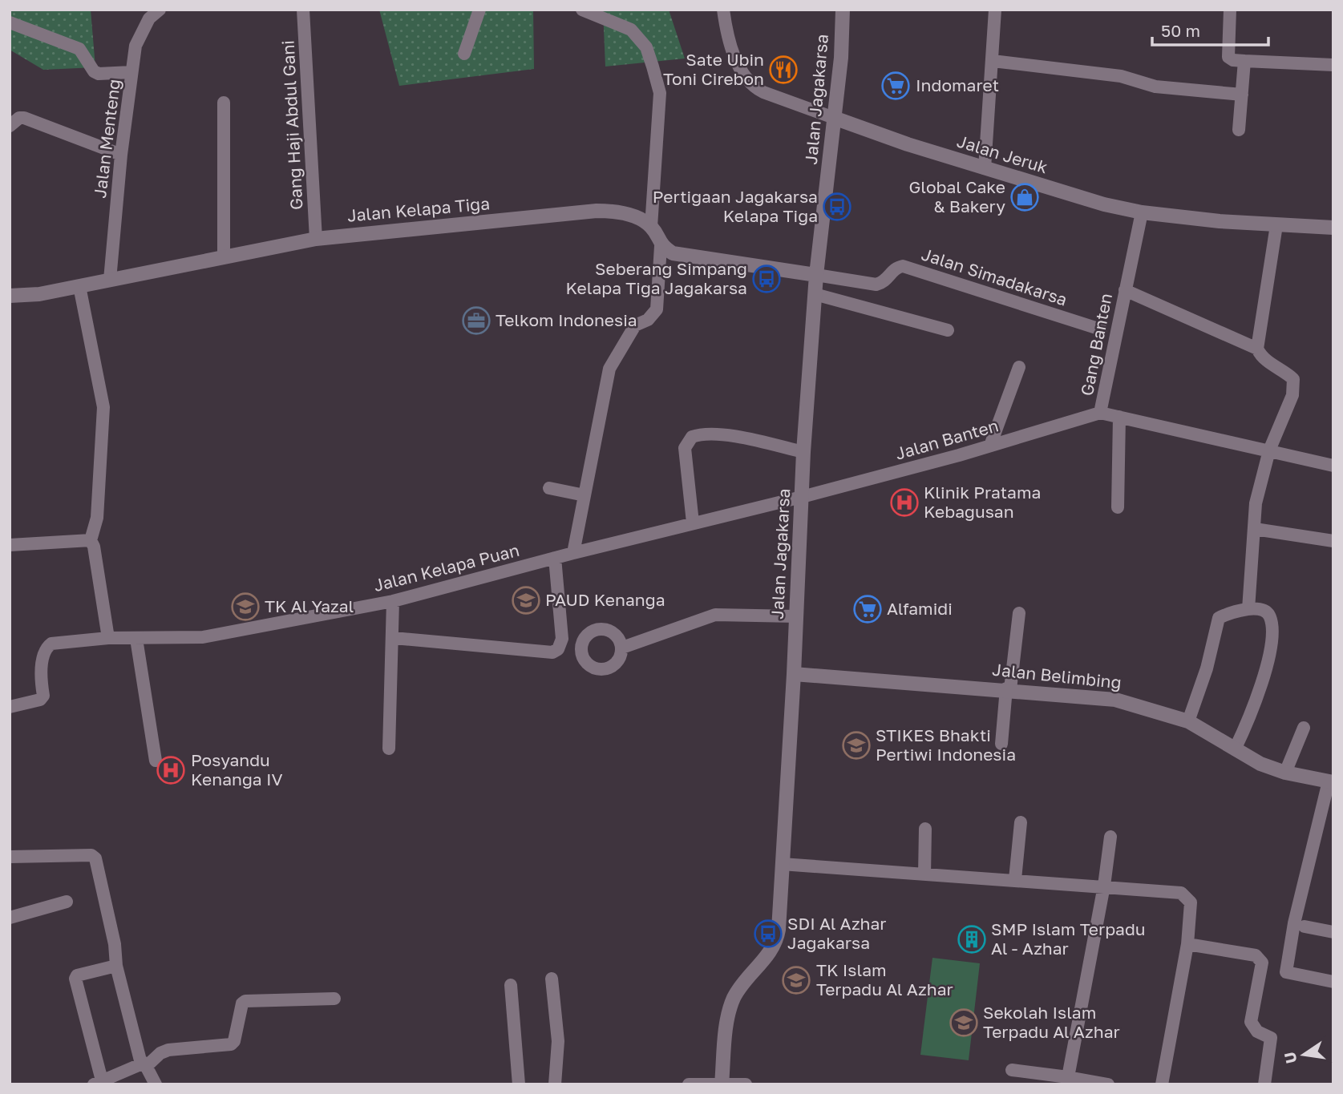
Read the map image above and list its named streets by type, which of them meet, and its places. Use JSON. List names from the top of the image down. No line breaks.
{"streets":{"street":["Jalan Jagakarsa","Gang Haji Abdul Gani","Jalan Menteng","Jalan Jeruk","Jalan Kelapa Tiga","Jalan Simadakarsa","Gang Banten","Jalan Banten","Jalan Kelapa Puan","Jalan Belimbing"]},"crossings":[["Jalan Jagakarsa","Jalan Jeruk"],["Jalan Jagakarsa","Jalan Simadakarsa"],["Jalan Jagakarsa","Jalan Banten"],["Jalan Jagakarsa","Jalan Kelapa Puan"],["Jalan Jagakarsa","Jalan Belimbing"],["Gang Haji Abdul Gani","Jalan Kelapa Tiga"],["Jalan Menteng","Jalan Kelapa Tiga"],["Jalan Jeruk","Gang Banten"],["Gang Banten","Jalan Banten"],["Jalan Banten","Jalan Kelapa Puan"]],"places":{"restaurant":["Sate Ubin Toni Cirebon"],"supermarket":["Indomaret","Alfamidi"],"shop":["Global Cake & Bakery"],"bus stop":["Pertigaan Jagakarsa Kelapa Tiga","Seberang Simpang Kelapa Tiga Jagakarsa","SDI Al Azhar Jagakarsa"],"office":["Telkom Indonesia"],"hospital":["Klinik Pratama Kebagusan","Posyandu Kenanga IV"],"school or university":["PAUD Kenanga","TK Al Yazal","STIKES Bhakti Pertiwi Indonesia","TK Islam Terpadu Al Azhar","Sekolah Islam Terpadu Al Azhar"],"building":["SMP Islam Terpadu Al - Azhar"]},"scale_bar":"50 m","north":"left"}
